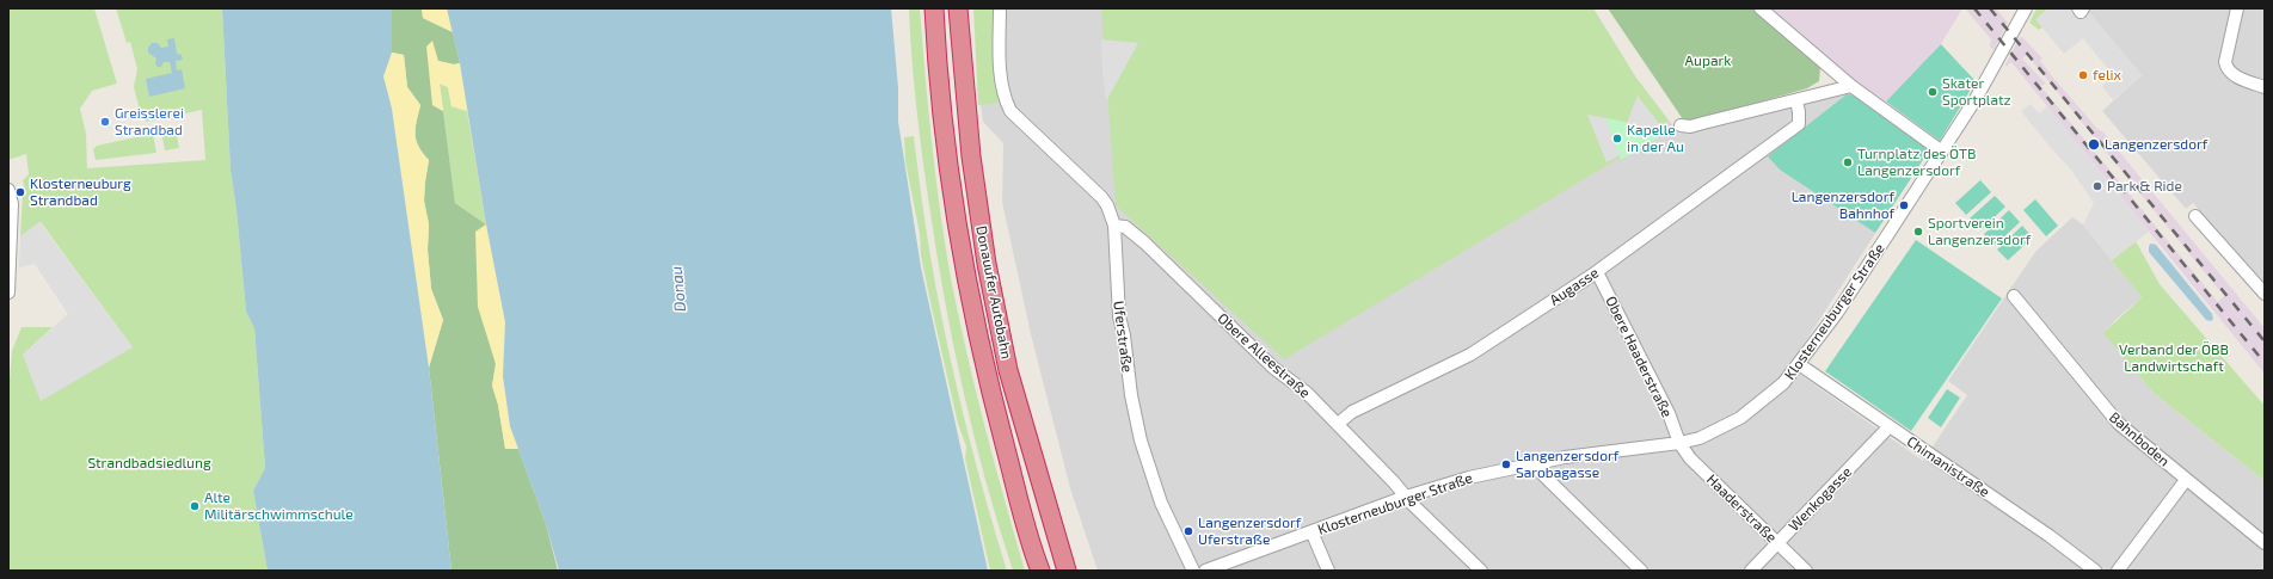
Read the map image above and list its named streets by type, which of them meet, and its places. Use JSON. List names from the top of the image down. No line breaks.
{"streets":{"highway":["Donauufer Autobahn"],"street":["Augasse","Klosterneuburger Straße","Uferstraße","Obere Alleestraße","Obere Haaderstraße","Bahnboden","Chimanistraße","Wenkogasse","Haaderstraße"]},"crossings":[["Augasse","Obere Alleestraße"],["Augasse","Obere Haaderstraße"],["Klosterneuburger Straße","Obere Alleestraße"],["Klosterneuburger Straße","Obere Haaderstraße"],["Klosterneuburger Straße","Chimanistraße"],["Klosterneuburger Straße","Haaderstraße"],["Uferstraße","Obere Alleestraße"],["Obere Haaderstraße","Haaderstraße"],["Chimanistraße","Wenkogasse"],["Wenkogasse","Haaderstraße"]],"water":["Donau"],"parks":["Aupark","Verband der ÖBB Landwirtschaft","Strandbadsiedlung"],"places":["felix","Skater Sportplatz","Greisslerei Strandbad","Kapelle in der Au","Langenzersdorf","Turnplatz des ÖTB Langenzersdorf","Park & Ride","Klosterneuburg Strandbad","Langenzersdorf Bahnhof","Sportverein Langenzersdorf","Langenzersdorf Sarobagasse","Alte Militärschwimmschule","Langenzersdorf Uferstraße"]}
